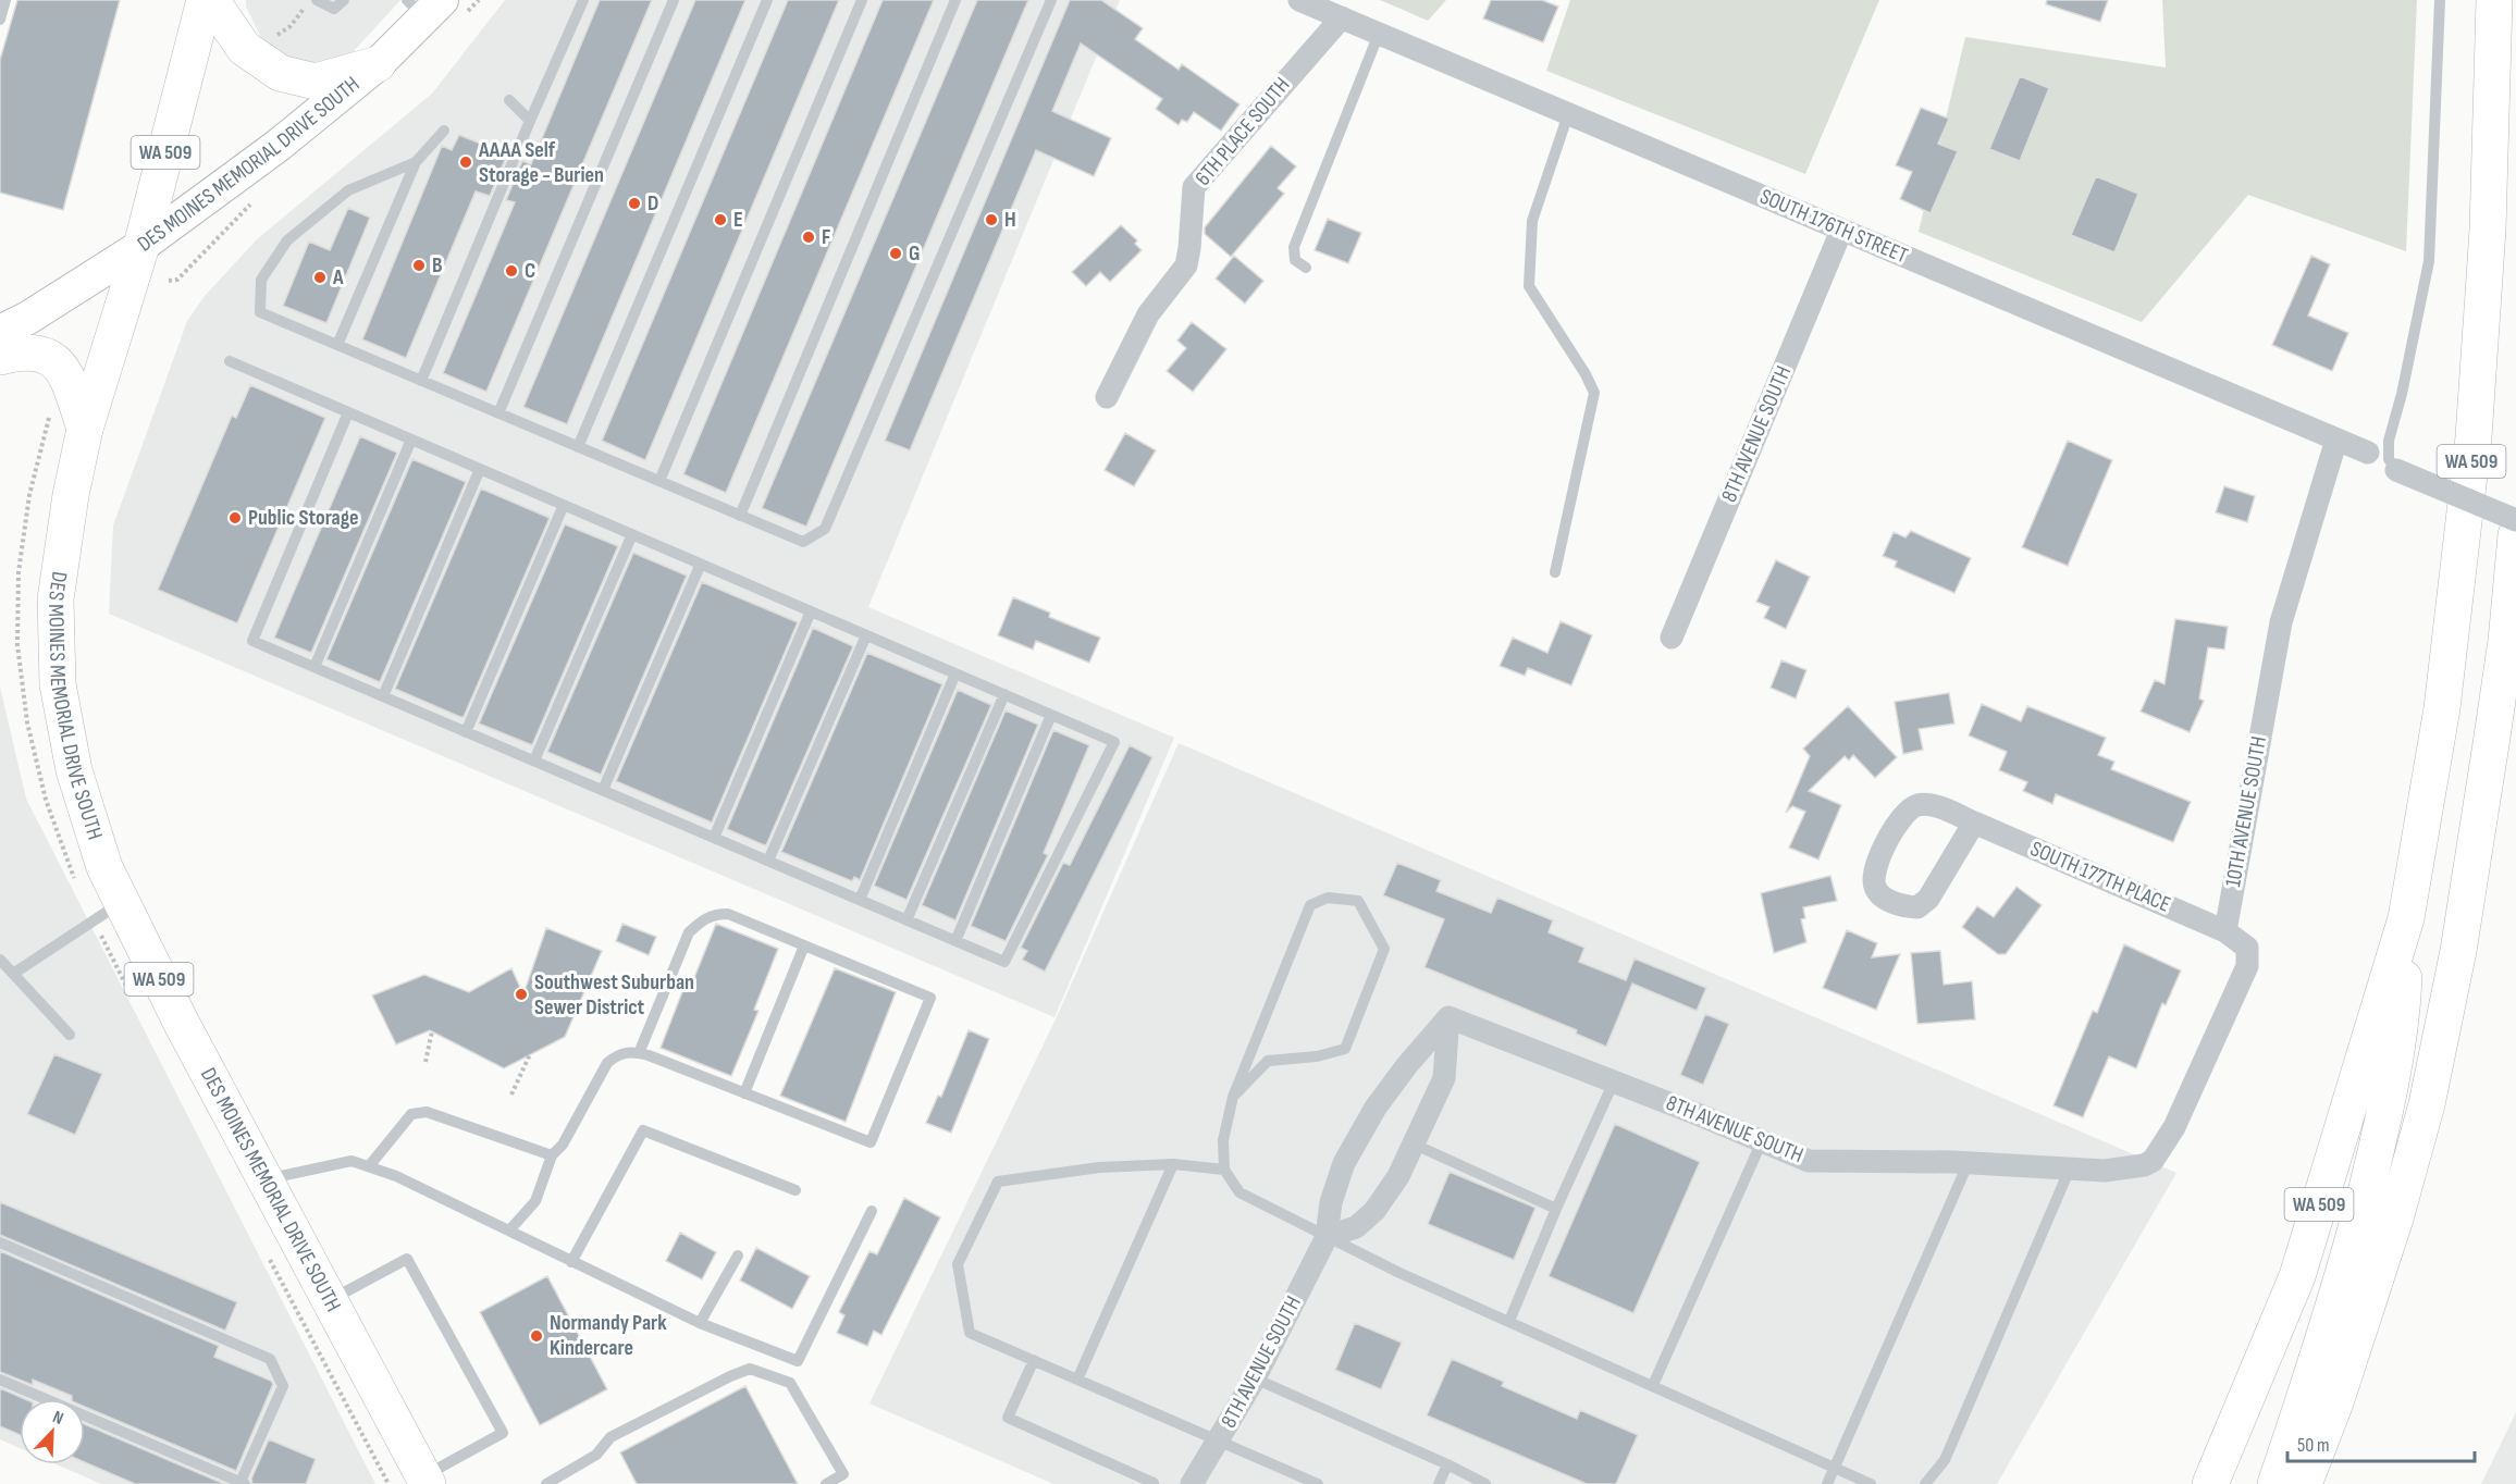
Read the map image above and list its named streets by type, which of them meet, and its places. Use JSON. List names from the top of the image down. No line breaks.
{"streets":{"main road":["WA 509","DES MOINES MEMORIAL DRIVE SOUTH"],"street":["6TH PLACE SOUTH","SOUTH 176TH STREET","8TH AVENUE SOUTH","10TH AVENUE SOUTH","SOUTH 177TH PLACE"]},"crossings":[["6TH PLACE SOUTH","SOUTH 176TH STREET"],["WA 509","DES MOINES MEMORIAL DRIVE SOUTH"],["SOUTH 176TH STREET","8TH AVENUE SOUTH"],["SOUTH 176TH STREET","10TH AVENUE SOUTH"],["8TH AVENUE SOUTH","10TH AVENUE SOUTH"],["8TH AVENUE SOUTH","SOUTH 177TH PLACE"],["10TH AVENUE SOUTH","SOUTH 177TH PLACE"]],"places":["AAAA Self Storage - Burien","D","E","H","F","G","B","C","A","Public Storage","Southwest Suburban Sewer District","Normandy Park Kindercare"],"scale_bar":"50 m","north":"top right"}
